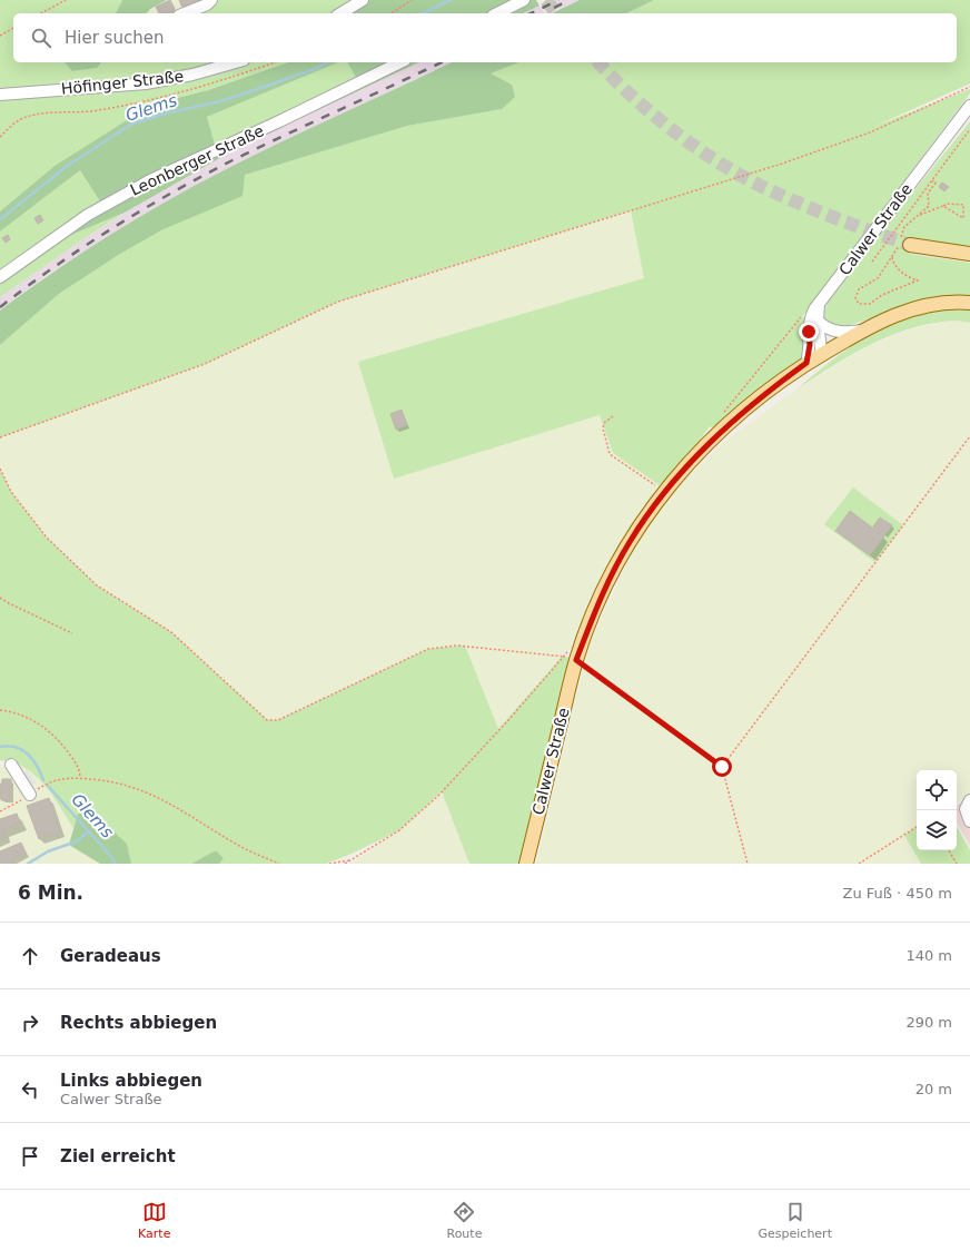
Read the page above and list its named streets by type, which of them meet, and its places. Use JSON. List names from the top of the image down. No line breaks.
{"streets":{"main road":["Calwer Straße"],"street":["Höfinger Straße","Leonberger Straße"]},"water":["Glems"],"page":{"search":"Hier suchen","heading":["6 Min.","Zu Fuß · 450 m"],"list":[["Geradeaus","140 m"],["Rechts abbiegen","290 m"],["Links abbiegen","Calwer Straße","20 m"],"Ziel erreicht"],"nav":["Karte","Route","Gespeichert"]}}
